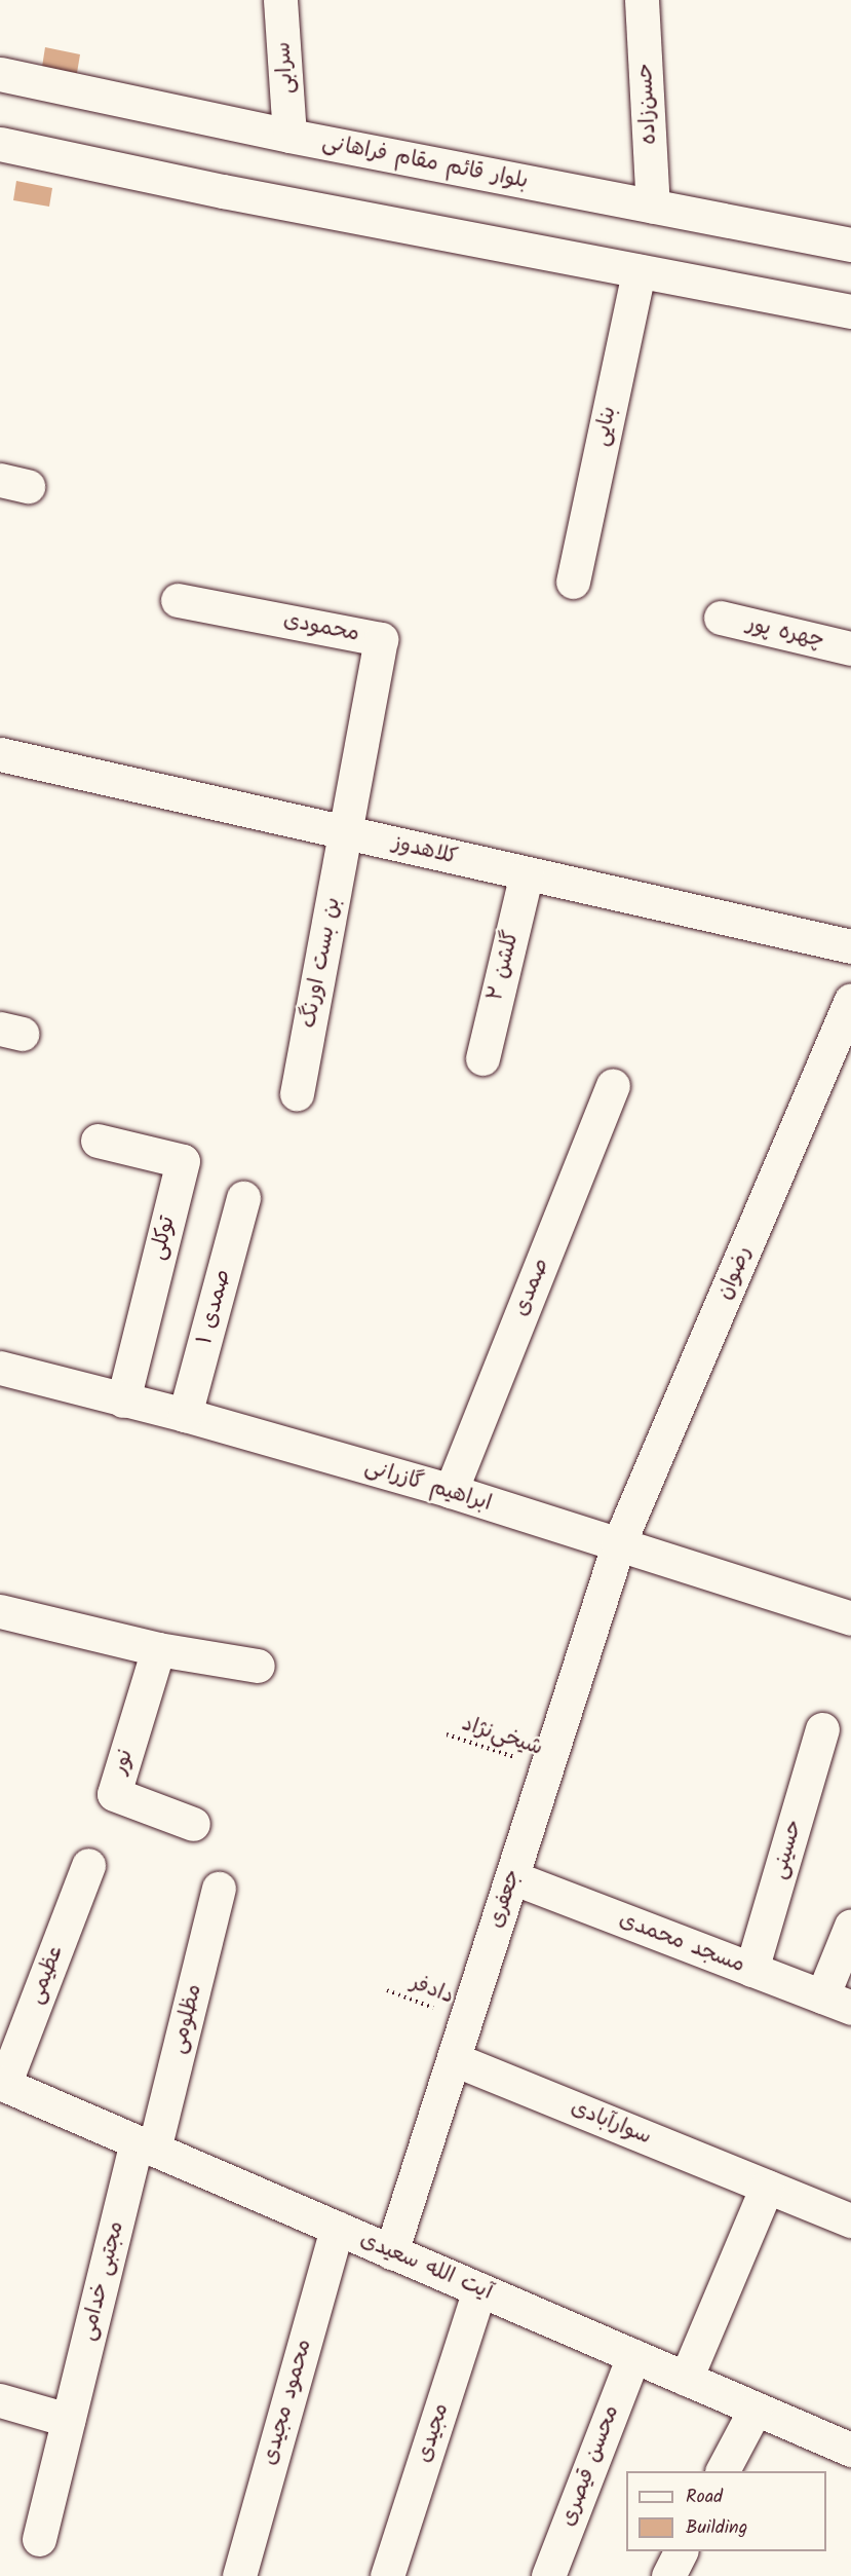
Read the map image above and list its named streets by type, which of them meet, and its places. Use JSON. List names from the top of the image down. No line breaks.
{"streets":{"street":["سرابی","حسن‌زاده","بلوار قائم مقام فراهانی","بنایی","محمودی","چهره پور","کلاهدوز","بن بست اورنگ","گلشن ۲","توکلی","رضوان","صمدی","صمدی ۱","ابراهیم گازرانی","نور","حسینی","جعفری","مسجد محمدی","عظیمی","مظلومی","سوارآبادی","آیت الله سعیدی","مجتبی خدامی","محمود مجیدی","مجیدی","محسن قیصری"],"path":["شیخی‌نژاد","دادفر"]},"crossings":[["سرابی","بلوار قائم مقام فراهانی"],["حسن‌زاده","بلوار قائم مقام فراهانی"],["محمودی","کلاهدوز"],["محمودی","بن بست اورنگ"],["کلاهدوز","بن بست اورنگ"],["کلاهدوز","گلشن ۲"],["توکلی","ابراهیم گازرانی"],["رضوان","ابراهیم گازرانی"],["رضوان","جعفری"],["صمدی","ابراهیم گازرانی"],["صمدی ۱","ابراهیم گازرانی"],["ابراهیم گازرانی","جعفری"],["شیخی‌نژاد","جعفری"],["حسینی","مسجد محمدی"],["جعفری","مسجد محمدی"],["جعفری","دادفر"],["جعفری","سوارآبادی"],["جعفری","آیت الله سعیدی"],["عظیمی","آیت الله سعیدی"],["مظلومی","آیت الله سعیدی"],["مظلومی","مجتبی خدامی"],["آیت الله سعیدی","مجتبی خدامی"],["آیت الله سعیدی","محمود مجیدی"],["آیت الله سعیدی","مجیدی"],["آیت الله سعیدی","محسن قیصری"]],"legend":["Road","Building"]}
